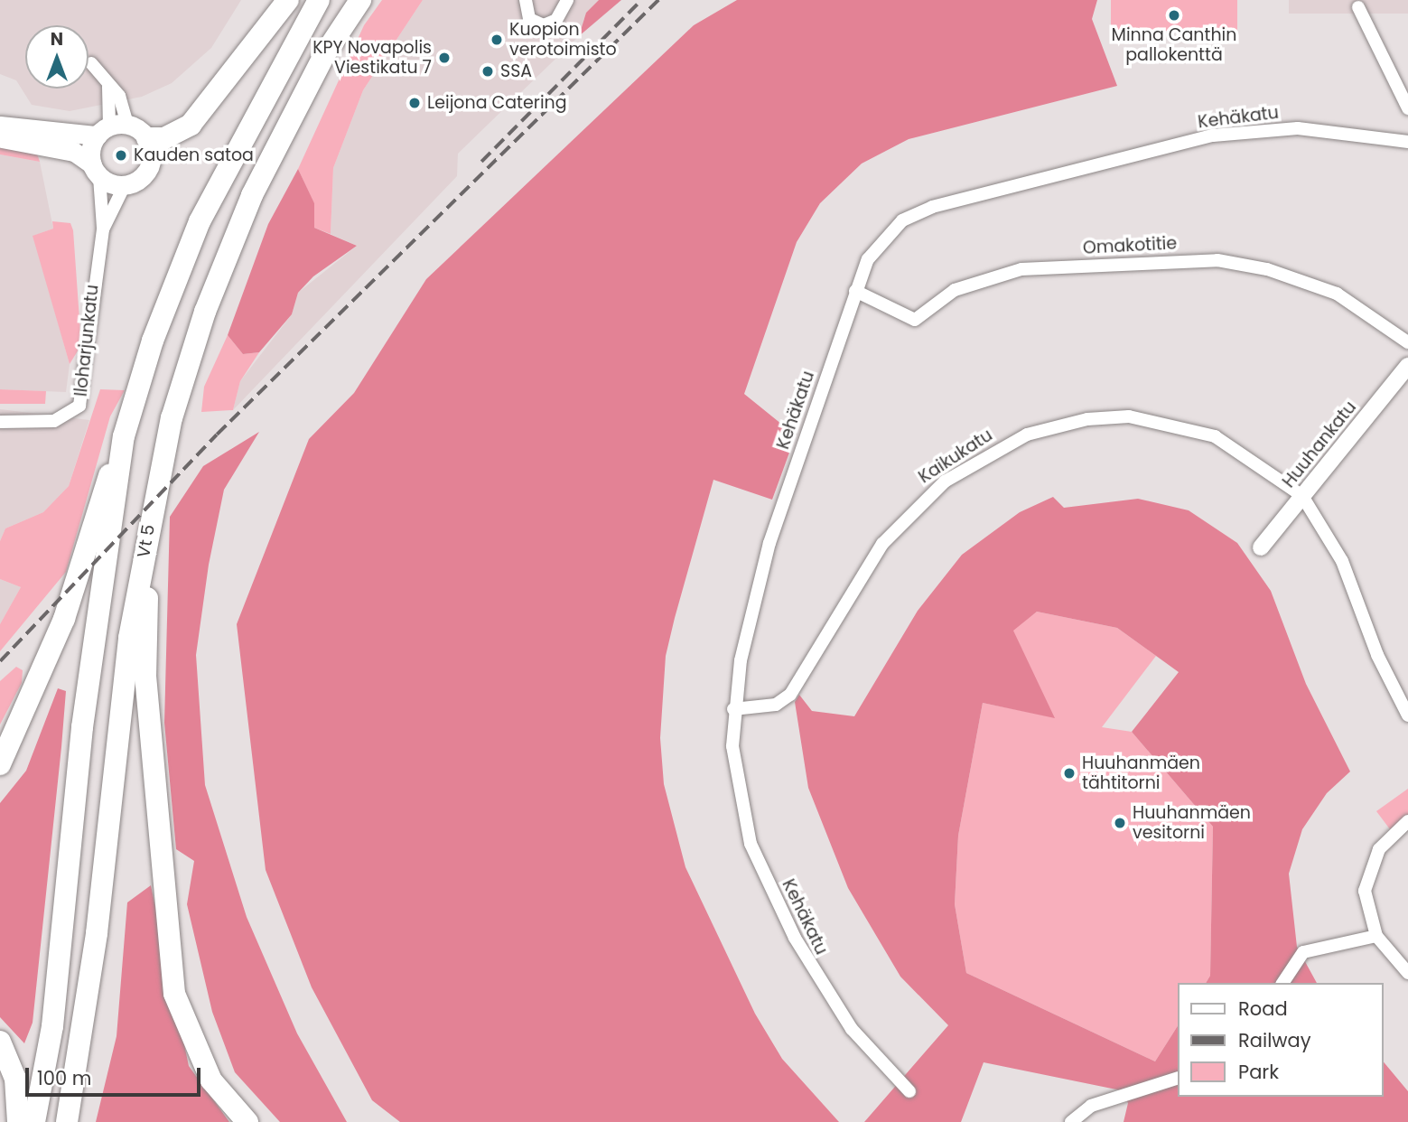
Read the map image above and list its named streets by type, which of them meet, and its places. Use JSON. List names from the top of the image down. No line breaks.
{"streets":{"highway":["Vt 5"],"street":["Kehäkatu","Omakotitie","Iloharjunkatu","Huuhankatu","Kaikukatu"]},"crossings":[["Kehäkatu","Omakotitie"],["Kehäkatu","Kaikukatu"],["Huuhankatu","Kaikukatu"]],"places":["Minna Canthin pallokenttä","Kuopion verotoimisto","KPY Novapolis Viestikatu 7","SSA","Leijona Catering","Kauden satoa","Huuhanmäen tähtitorni","Huuhanmäen vesitorni"],"legend":["Road","Railway","Park"],"scale_bar":"100 m","north":"top"}
